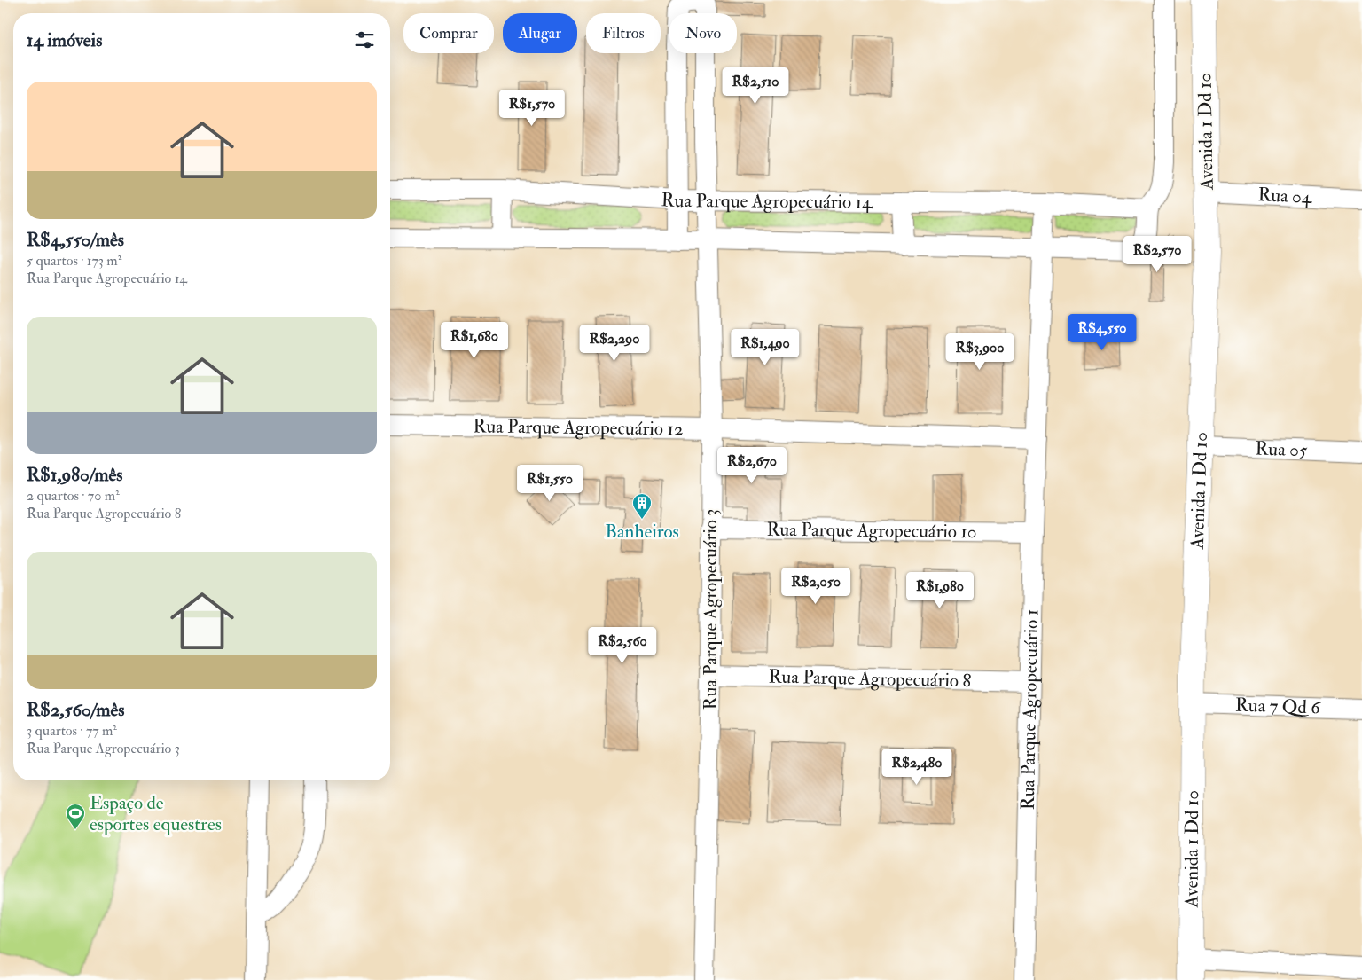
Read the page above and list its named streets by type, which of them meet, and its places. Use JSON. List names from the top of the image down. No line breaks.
{"streets":{"street":["Avenida 1 Dd 10","Rua 04","Rua Parque Agropecuário 14","Rua Parque Agropecuário 12","Rua 05","Rua Parque Agropecuário 10","Rua Parque Agropecuário 3","Rua Parque Agropecuário 8","Rua 7 Qd 6","Rua Parque Agropecuário 1"]},"crossings":[["Avenida 1 Dd 10","Rua 04"],["Avenida 1 Dd 10","Rua 05"],["Avenida 1 Dd 10","Rua 7 Qd 6"],["Rua Parque Agropecuário 14","Rua Parque Agropecuário 3"],["Rua Parque Agropecuário 14","Rua Parque Agropecuário 1"],["Rua Parque Agropecuário 12","Rua Parque Agropecuário 3"],["Rua Parque Agropecuário 12","Rua Parque Agropecuário 1"],["Rua Parque Agropecuário 10","Rua Parque Agropecuário 3"],["Rua Parque Agropecuário 10","Rua Parque Agropecuário 1"],["Rua Parque Agropecuário 3","Rua Parque Agropecuário 8"],["Rua Parque Agropecuário 8","Rua Parque Agropecuário 1"]],"places":{"building":["Banheiros"],"sports":["Espaço de esportes equestres"]},"page":{"chip":["Comprar","Alugar","Filtros","Novo"],"heading":"14 imóveis","list":[{"name":"R$4,550/mês","note":"5 quartos · 173 m² · Rua Parque Agropecuário 14"},{"name":"R$1,980/mês","note":"2 quartos · 70 m² · Rua Parque Agropecuário 8"},{"name":"R$2,560/mês","note":"3 quartos · 77 m² · Rua Parque Agropecuário 3"}],"price":["R$2,510","R$1,570","R$2,570","R$4,550","R$1,680","R$2,290","R$1,490","R$3,900","R$2,670","R$1,550","R$2,050","R$1,980","R$2,560","R$2,480"]}}
